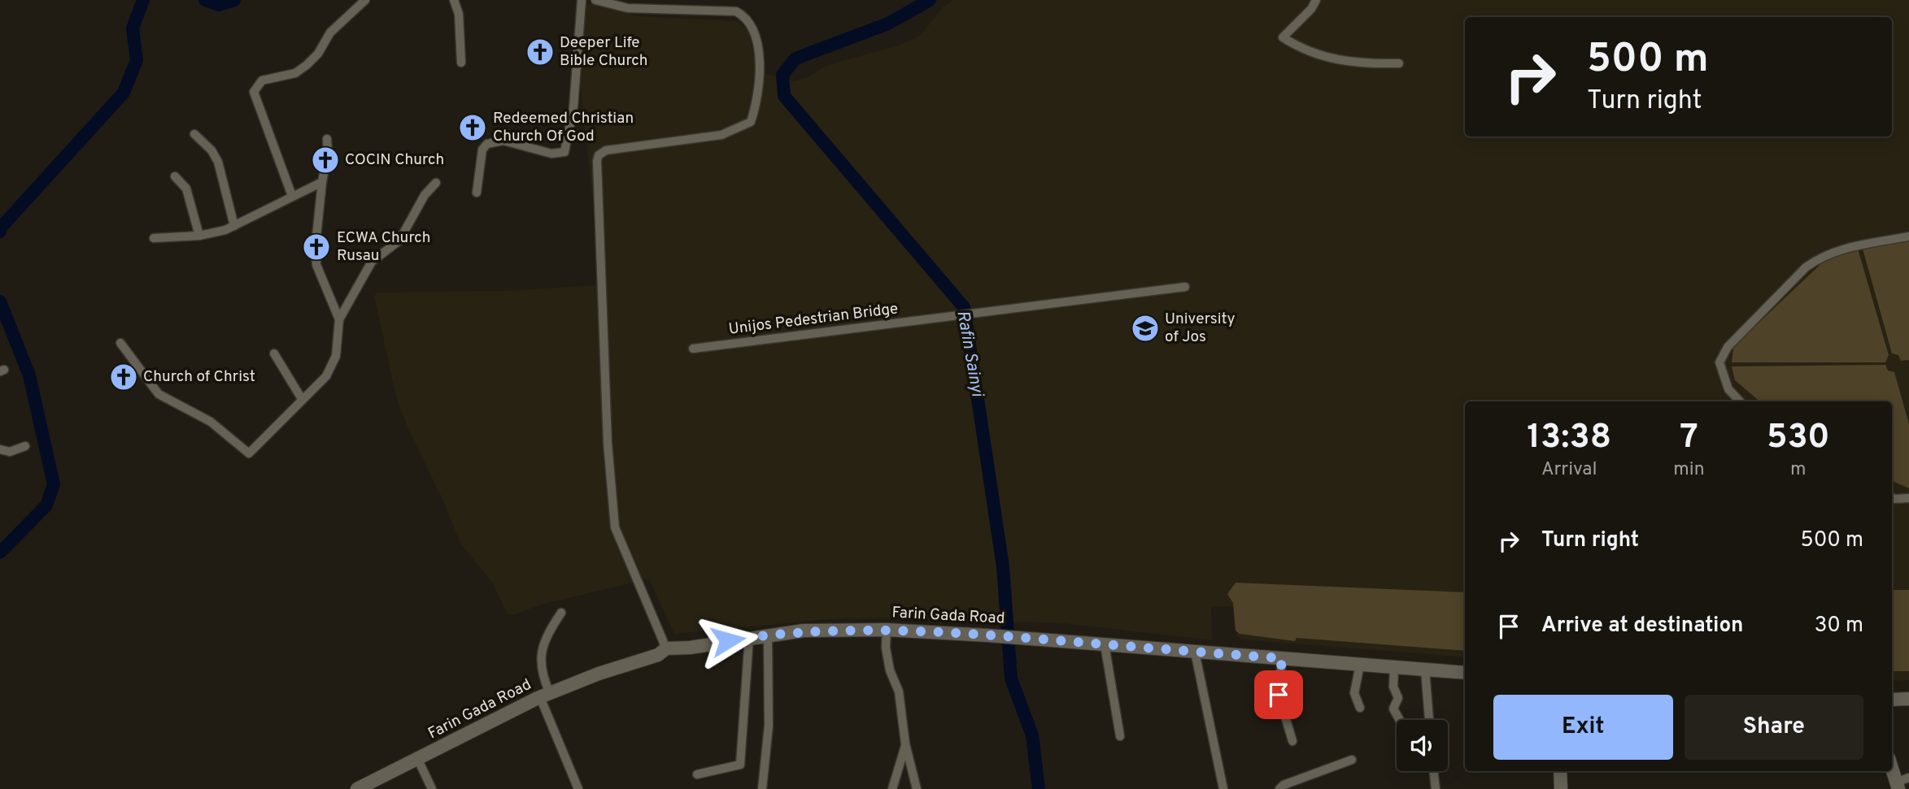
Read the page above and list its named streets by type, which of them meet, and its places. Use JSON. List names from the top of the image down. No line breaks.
{"streets":{"main road":["Farin Gada Road"],"street":["Unijos Pedestrian Bridge"]},"water":["Rafin Sainyi"],"places":{"church":["Deeper Life Bible Church","Redeemed Christian Church Of God","COCIN Church","ECWA Church Rusau","Church of Christ"],"school or university":["University of Jos"]},"page":{"turn":["500 m","Turn right"],"eta":["13:38","Arrival","7","min","530","m"],"list":[{"name":"Turn right","value":"500 m"},{"name":"Arrive at destination","value":"30 m"}],"buttons":["Exit","Share"]}}
